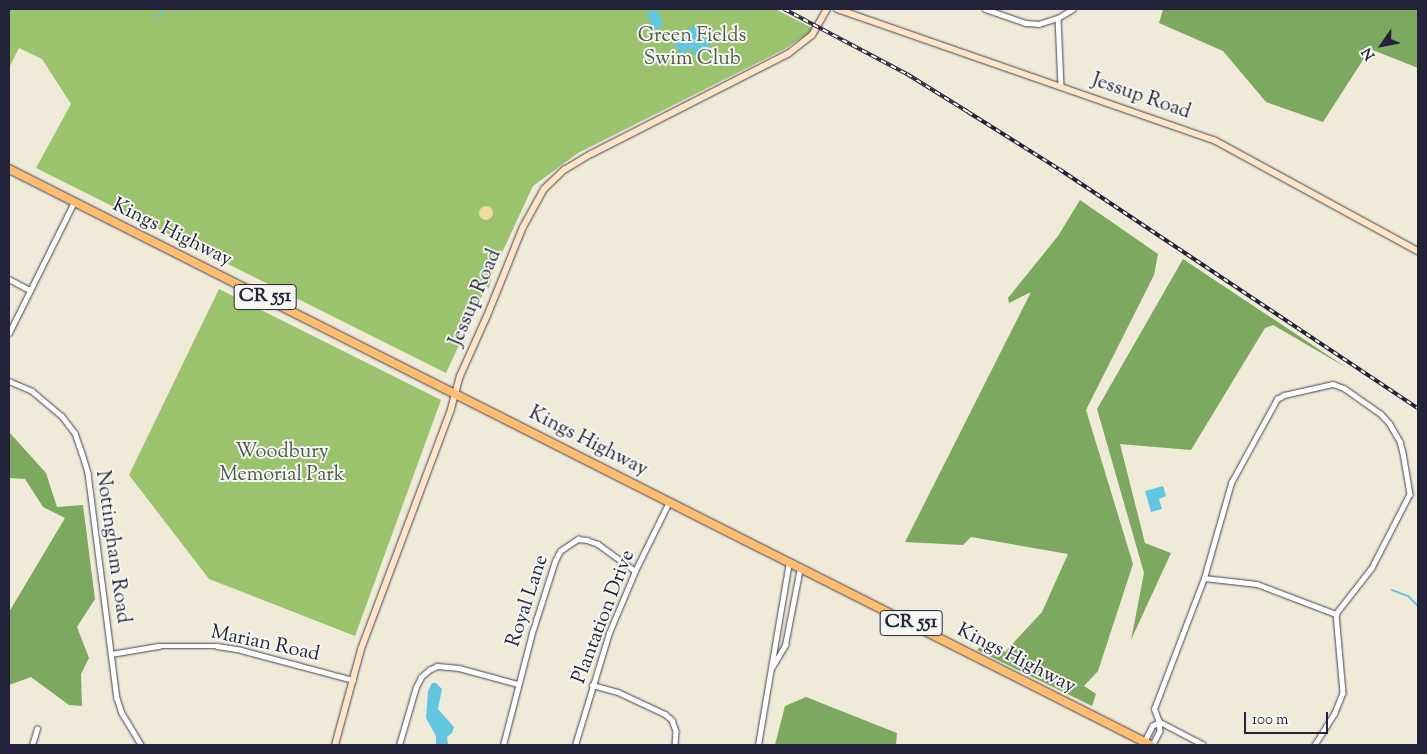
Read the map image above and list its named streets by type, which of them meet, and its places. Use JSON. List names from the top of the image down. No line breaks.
{"streets":{"main road":["Kings Highway","CR 551"],"street":["Jessup Road","Nottingham Road","Royal Lane","Plantation Drive","Marian Road"]},"crossings":[["Jessup Road","Kings Highway"],["Jessup Road","Marian Road"],["Kings Highway","Plantation Drive"],["Nottingham Road","Marian Road"],["Royal Lane","Plantation Drive"]],"parks":["Green Fields Swim Club","Woodbury Memorial Park"],"scale_bar":"100 m","north":"bottom left"}
